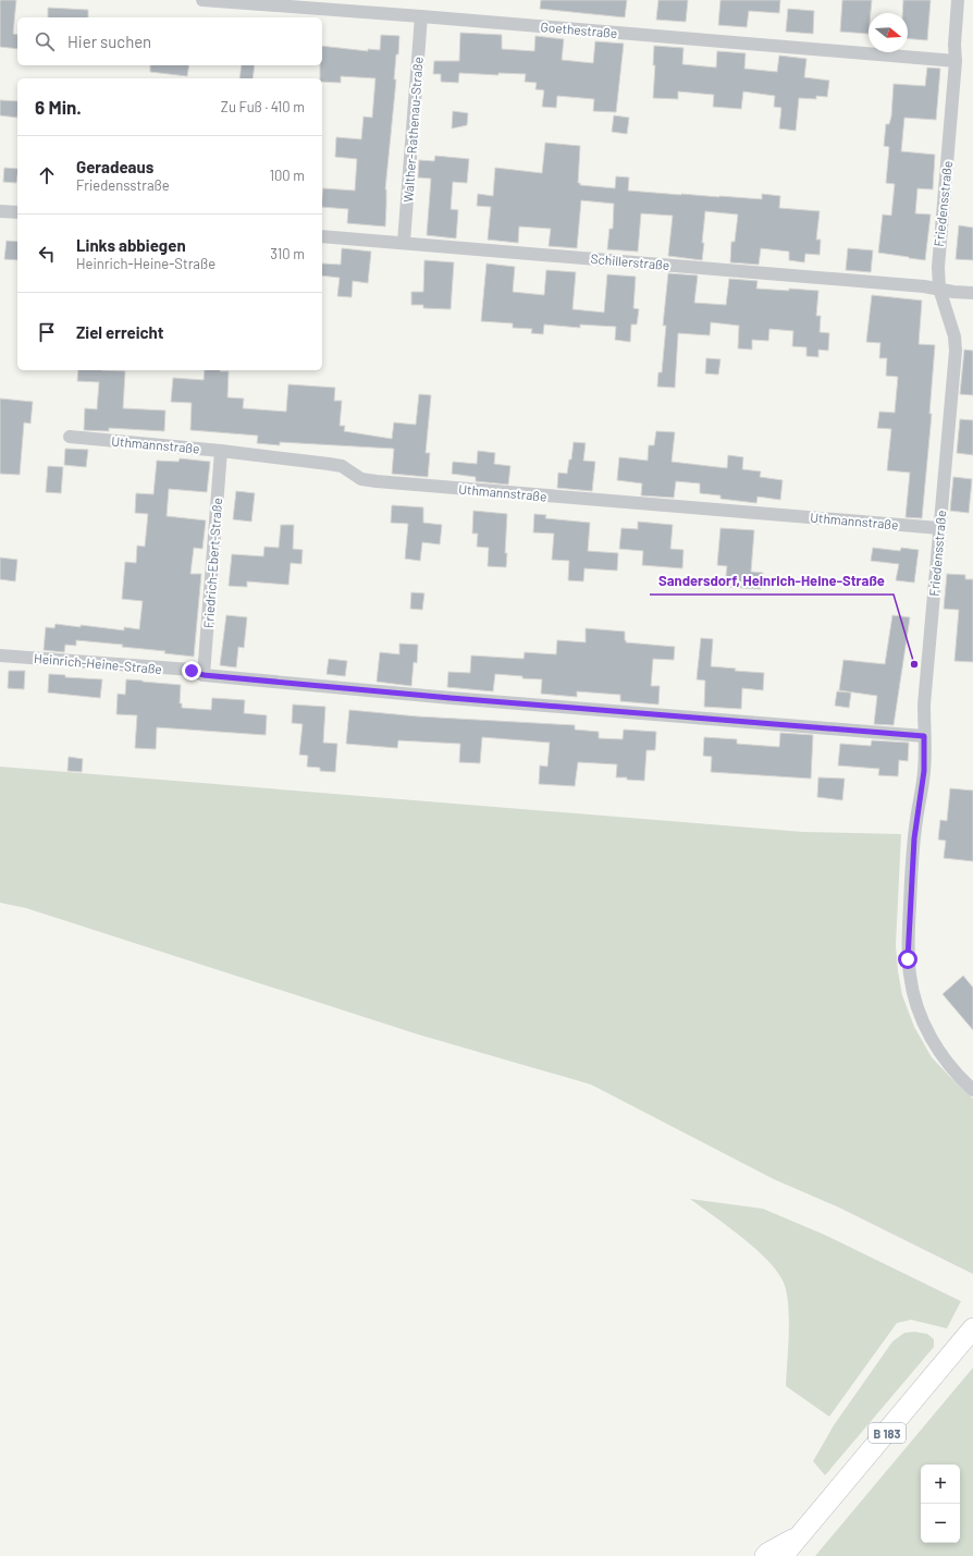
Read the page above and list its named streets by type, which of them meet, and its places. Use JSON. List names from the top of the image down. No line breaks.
{"streets":{"main road":["B 183"],"street":["Goethestraße","Walther-Rathenau-Straße","Friedensstraße","Schillerstraße","Uthmannstraße","Friedrich-Ebert-Straße","Heinrich-Heine-Straße"]},"crossings":[["Goethestraße","Walther-Rathenau-Straße"],["Goethestraße","Friedensstraße"],["Walther-Rathenau-Straße","Schillerstraße"],["Friedensstraße","Schillerstraße"],["Friedensstraße","Uthmannstraße"],["Friedensstraße","Heinrich-Heine-Straße"],["Uthmannstraße","Friedrich-Ebert-Straße"],["Friedrich-Ebert-Straße","Heinrich-Heine-Straße"]],"places":["Sandersdorf, Heinrich-Heine-Straße"],"north":"right","page":{"search":"Hier suchen","heading":["6 Min.","Zu Fuß · 410 m"],"list":[["Geradeaus","Friedensstraße","100 m"],["Links abbiegen","Heinrich-Heine-Straße","310 m"],"Ziel erreicht"],"map_buttons":["+","−"]}}
